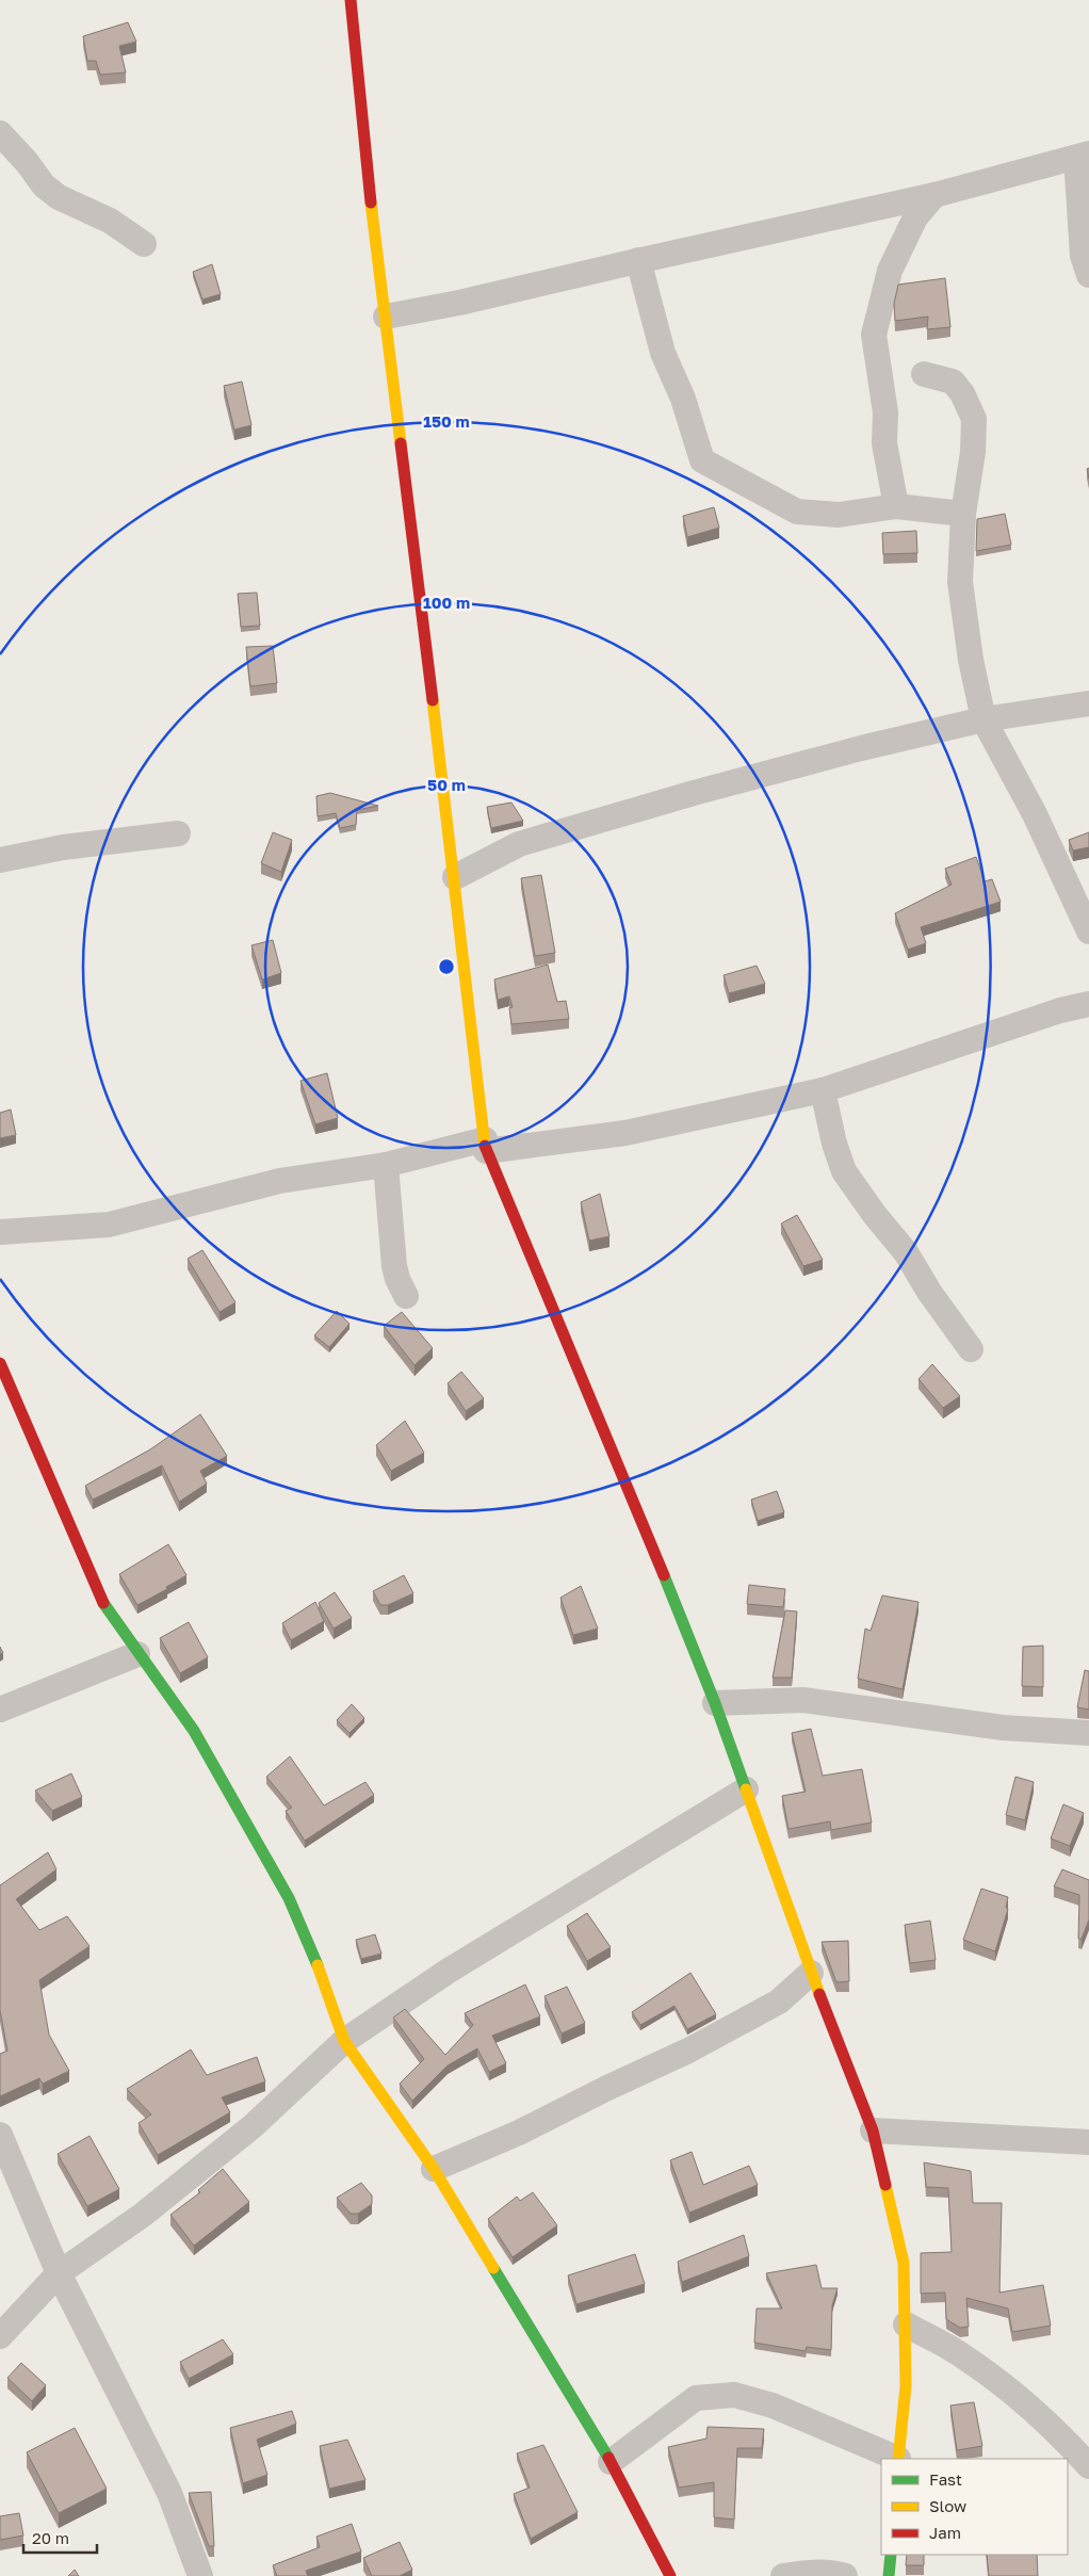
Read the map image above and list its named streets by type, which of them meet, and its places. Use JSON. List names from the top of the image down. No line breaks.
{"legend":["Fast","Slow","Jam"],"scale_bar":"20 m","rings":["150 m","100 m","50 m"]}
